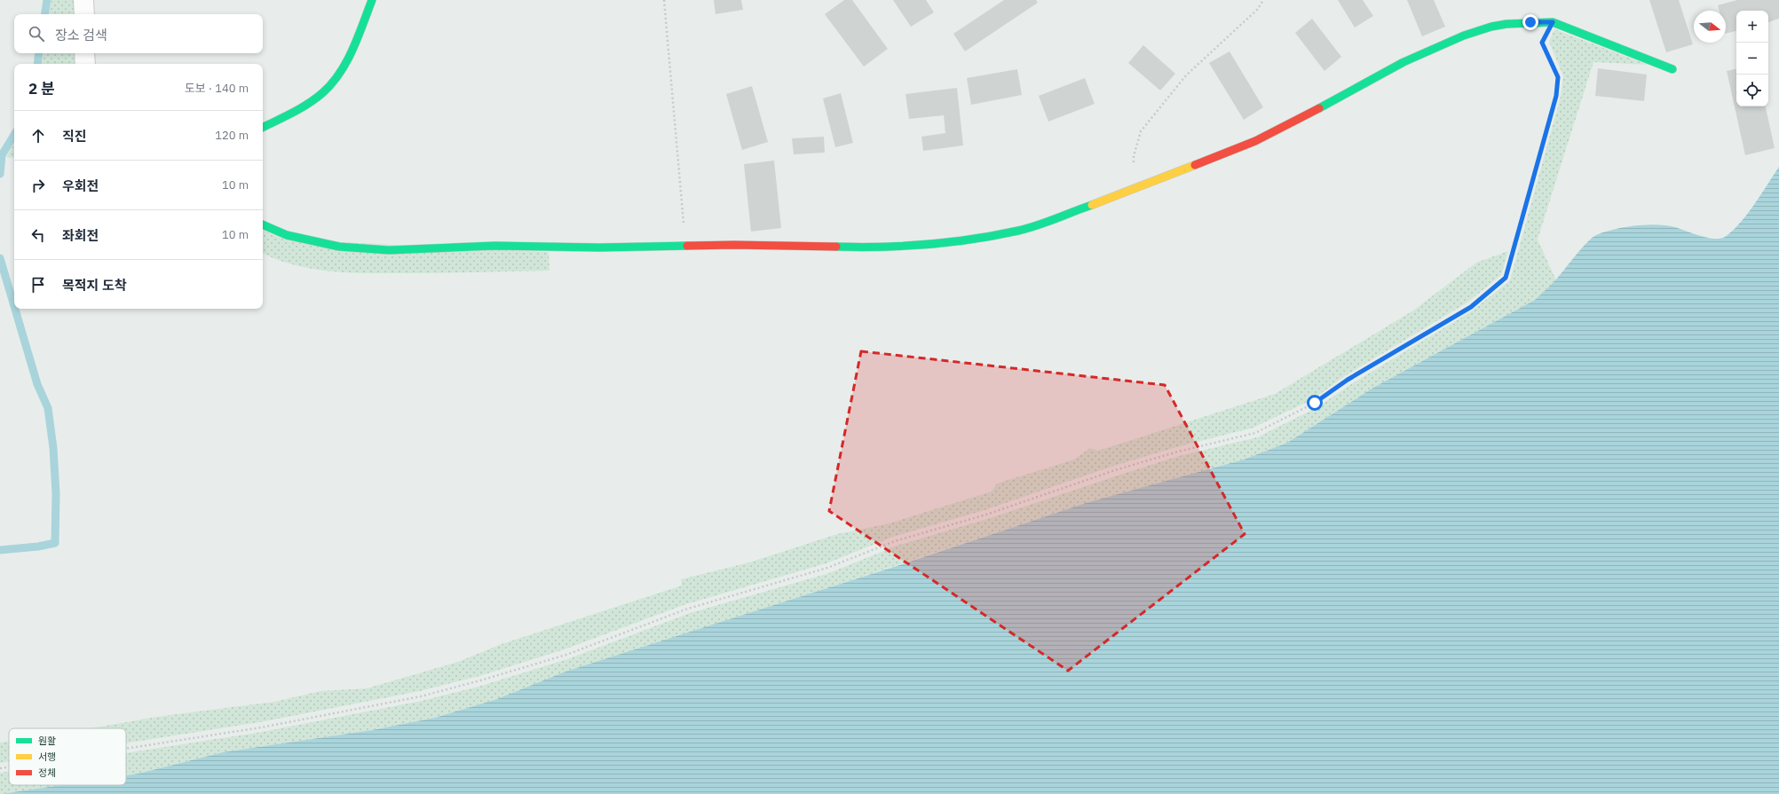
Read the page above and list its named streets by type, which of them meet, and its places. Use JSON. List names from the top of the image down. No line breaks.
{"legend":["원활","서행","정체"],"north":"right","page":{"map_buttons":["+","−"],"search":"장소 검색","heading":["2 분","도보 · 140 m"],"list":[["직진","120 m"],["우회전","10 m"],["좌회전","10 m"],"목적지 도착"]}}
